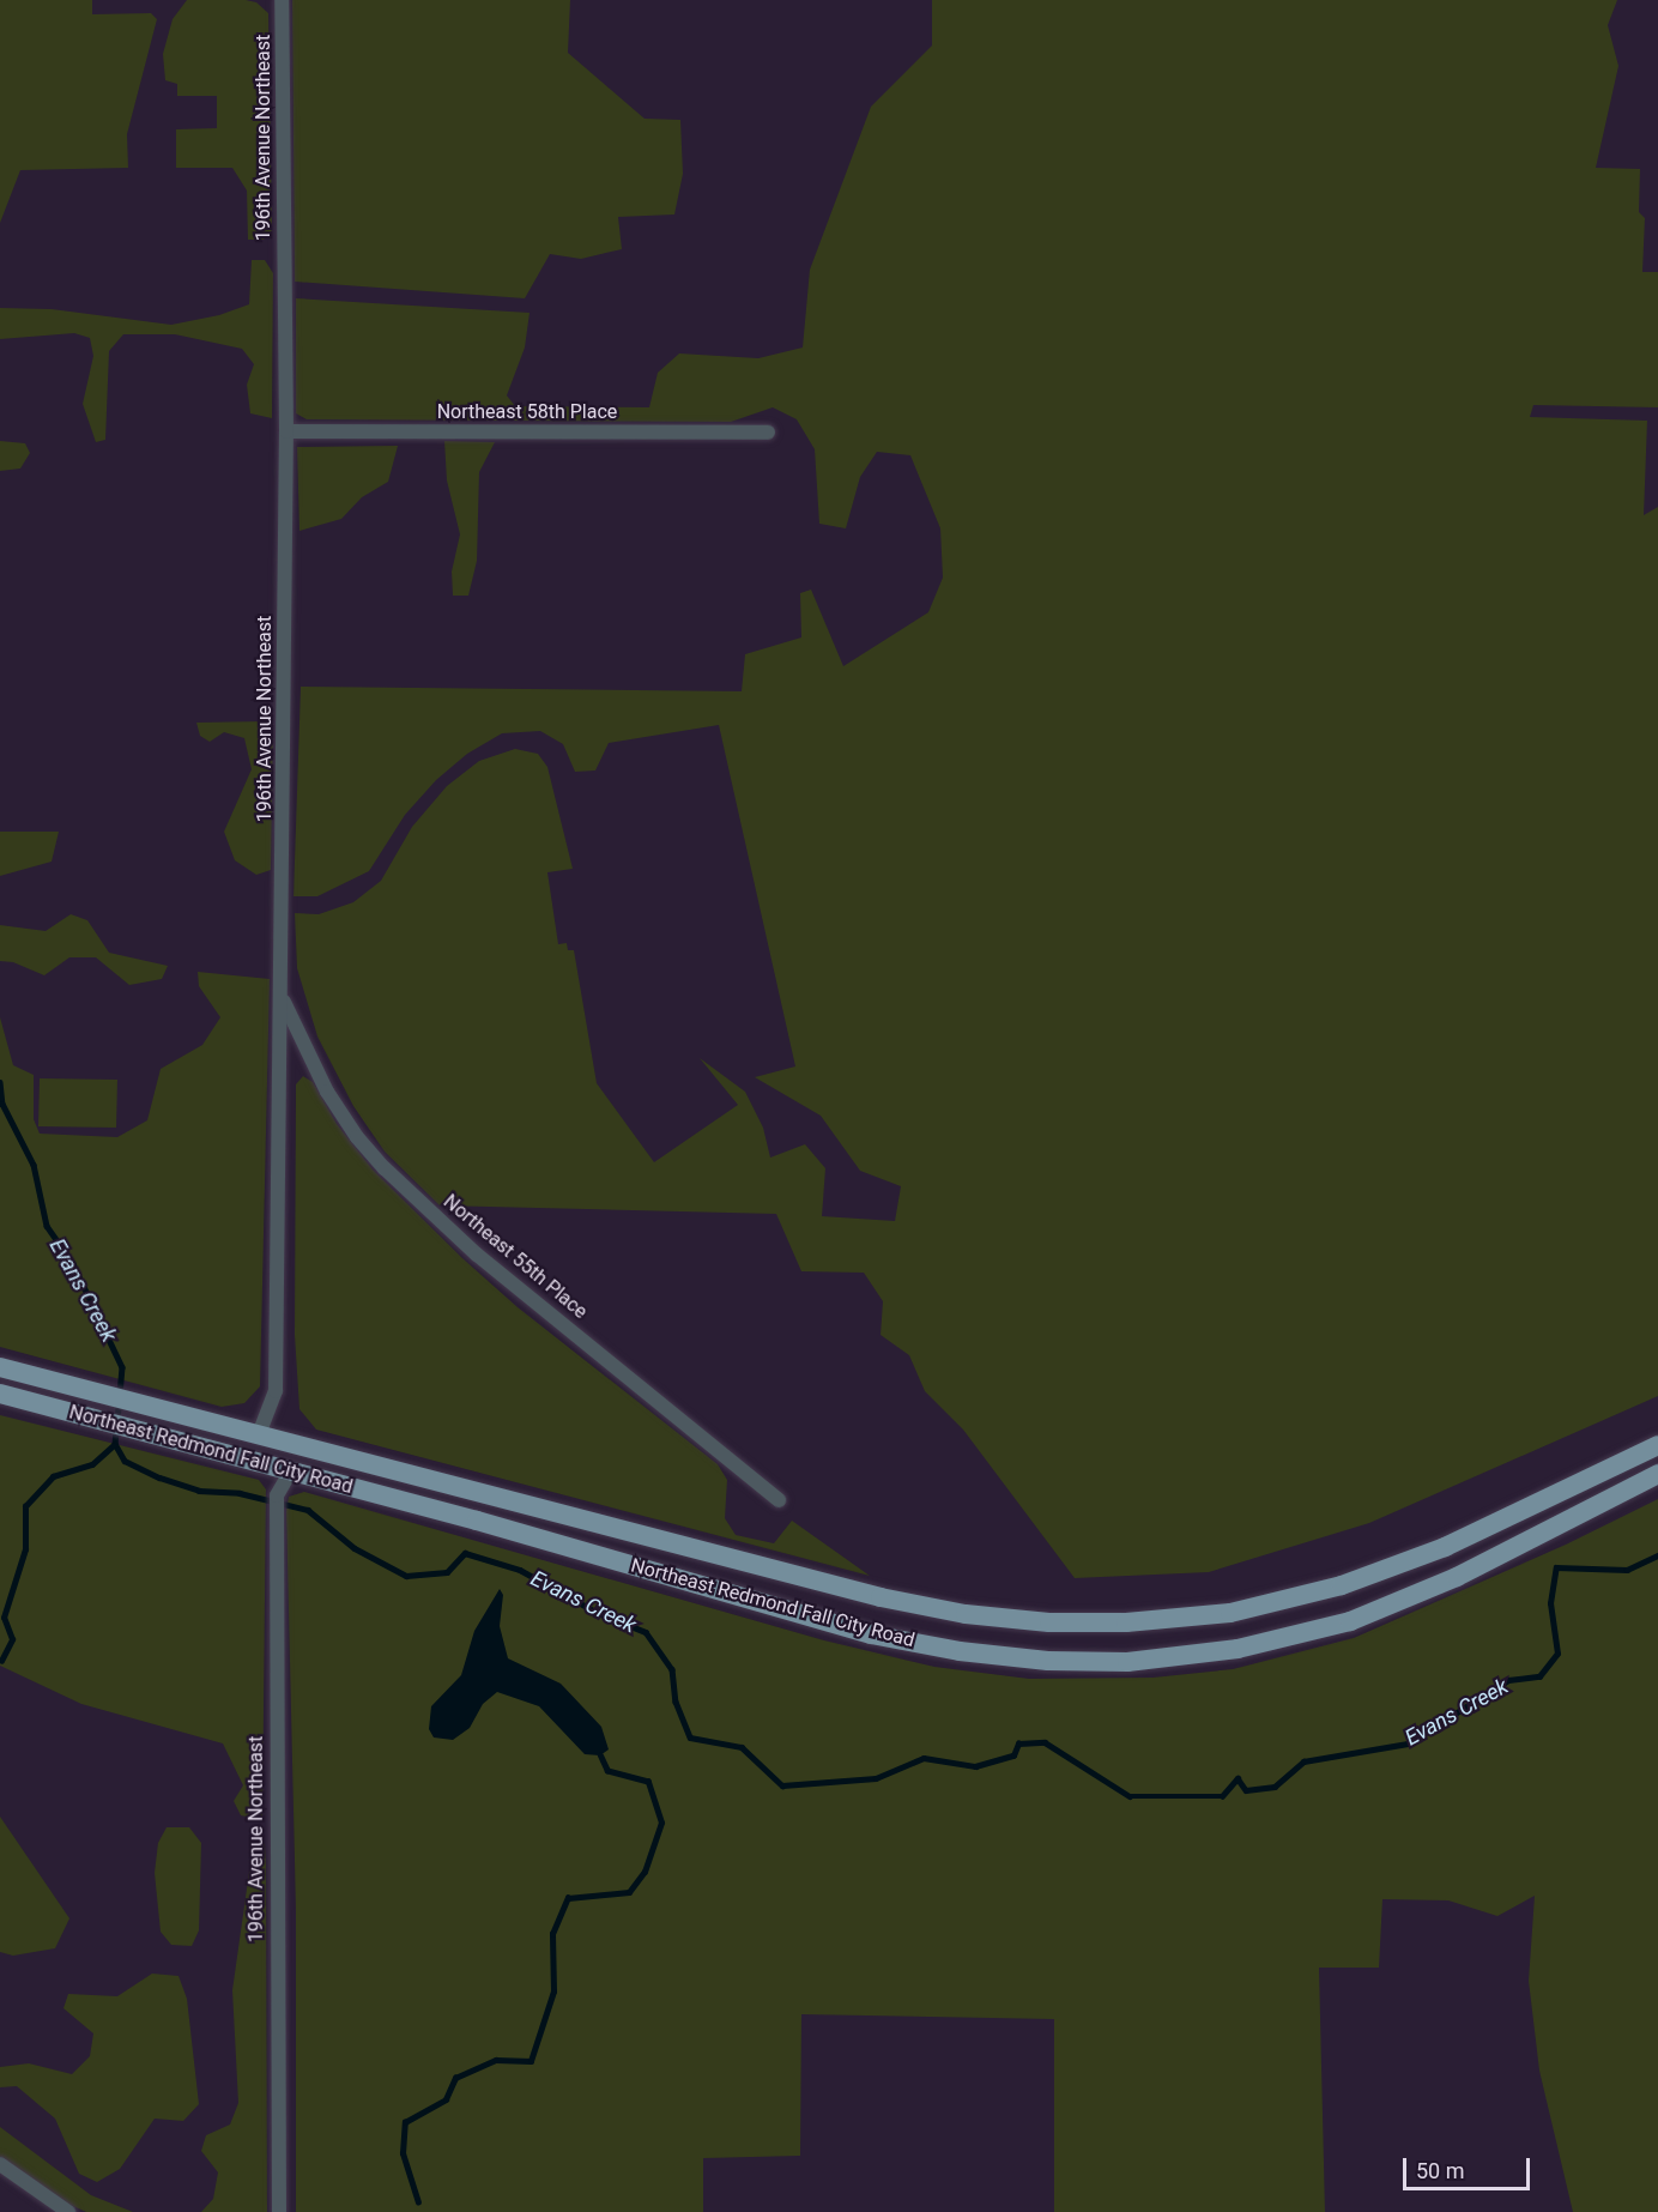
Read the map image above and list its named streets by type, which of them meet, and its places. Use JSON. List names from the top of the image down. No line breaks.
{"streets":{"main road":["Northeast Redmond Fall City Road"],"street":["196th Avenue Northeast","Northeast 58th Place","Northeast 55th Place"]},"crossings":[["196th Avenue Northeast","Northeast 58th Place"],["196th Avenue Northeast","Northeast 55th Place"],["196th Avenue Northeast","Northeast Redmond Fall City Road"]],"water":["Evans Creek"],"scale_bar":"50 m"}
